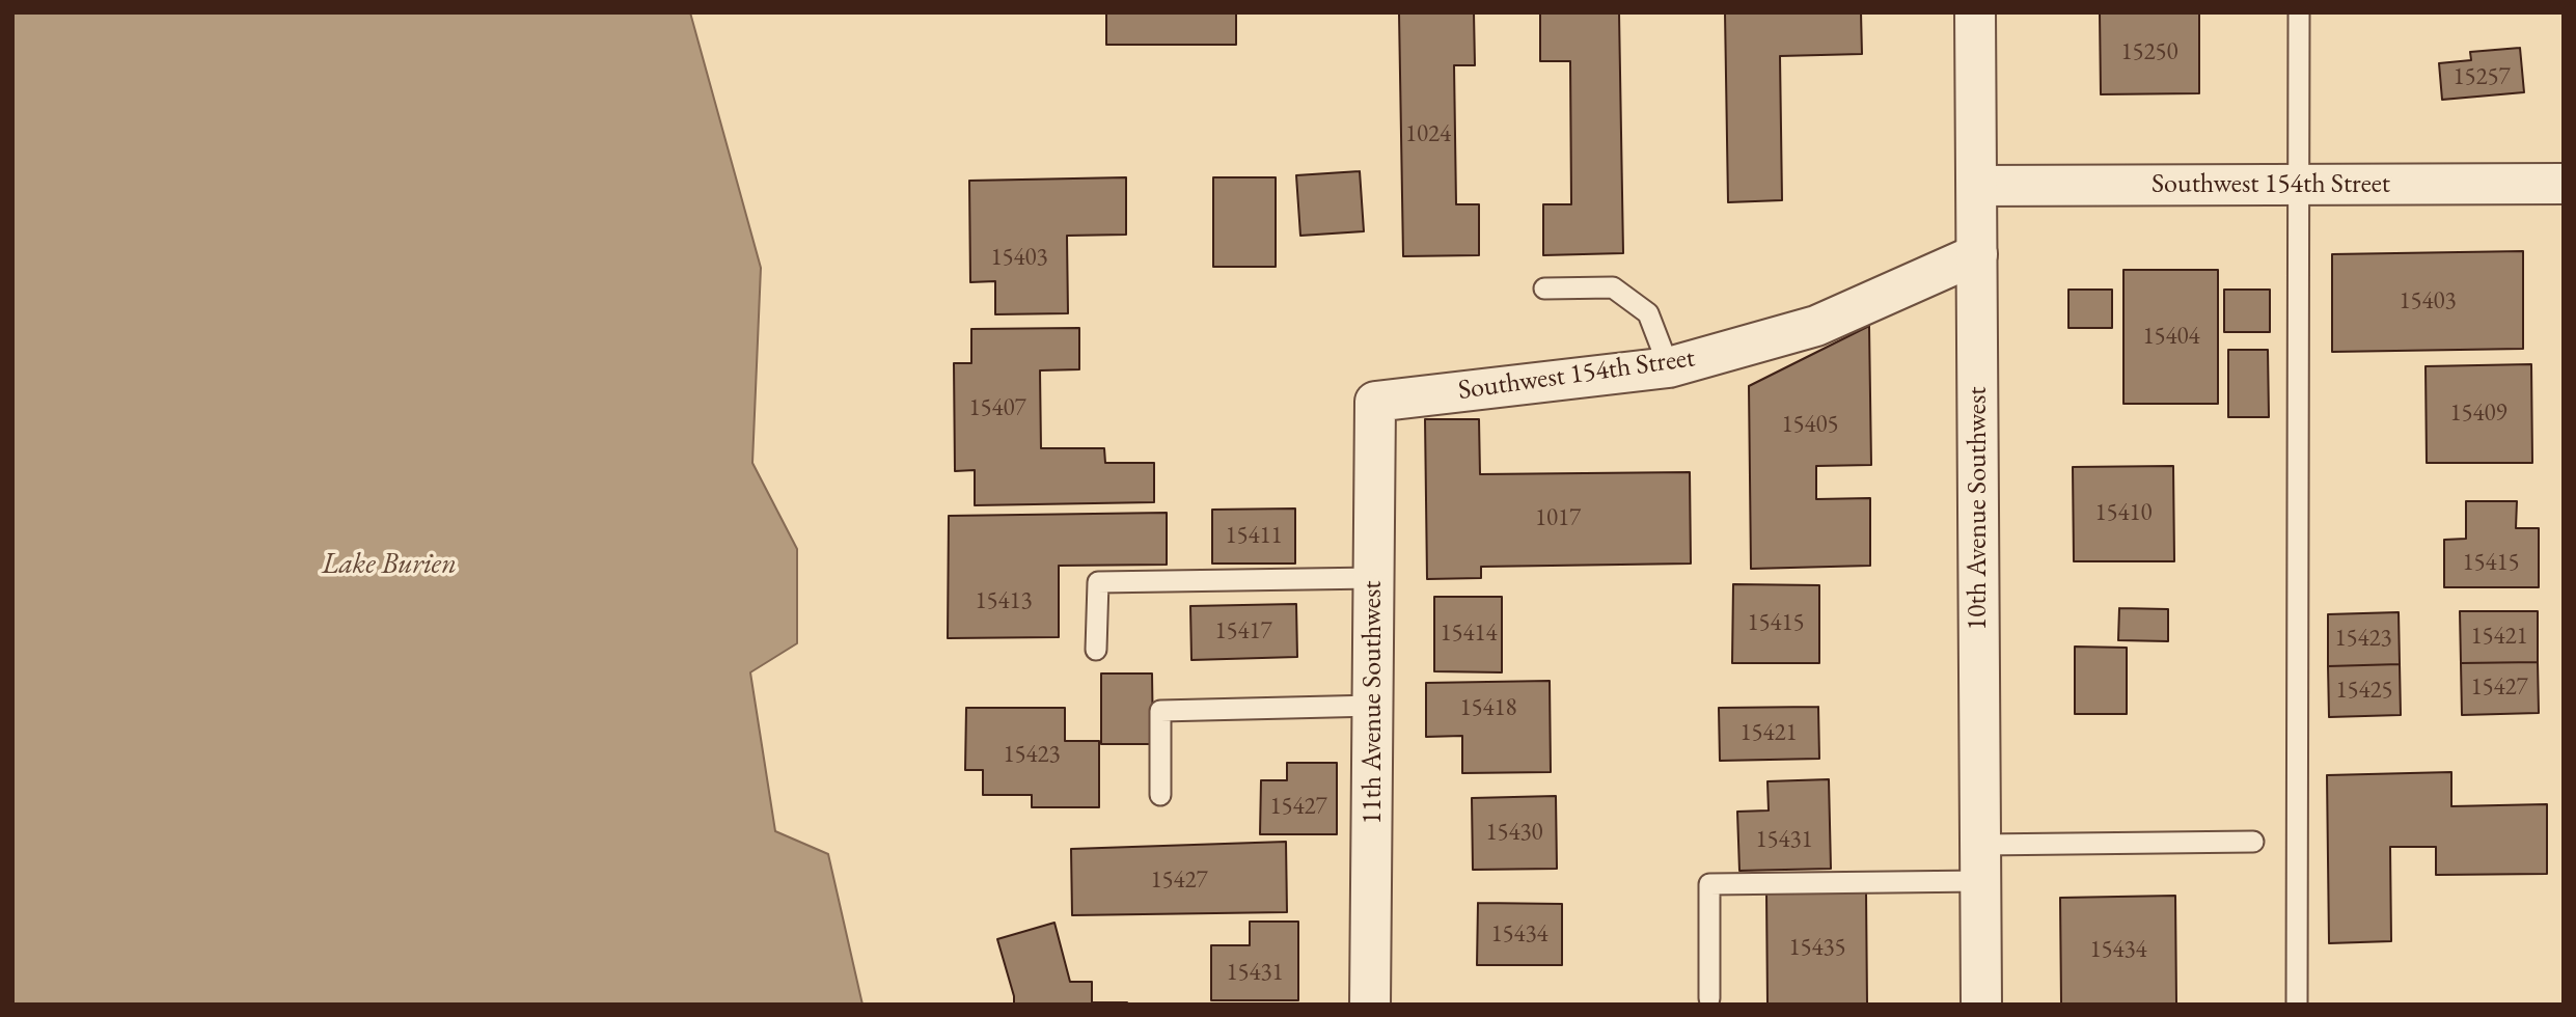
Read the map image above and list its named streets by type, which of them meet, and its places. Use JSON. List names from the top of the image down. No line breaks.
{"streets":{"street":["Southwest 154th Street","10th Avenue Southwest","11th Avenue Southwest"]},"crossings":[["Southwest 154th Street","10th Avenue Southwest"],["Southwest 154th Street","11th Avenue Southwest"]],"water":["Lake Burien"],"house_numbers":["15250","15257","1024","15403","15403","15404","15407","15409","15405","15410","1017","15411","15415","15413","15415","15417","15414","15421","15423","15427","15425","15418","15421","15423","15427","15430","15431","15427","15434","15435","15434","15431"]}
